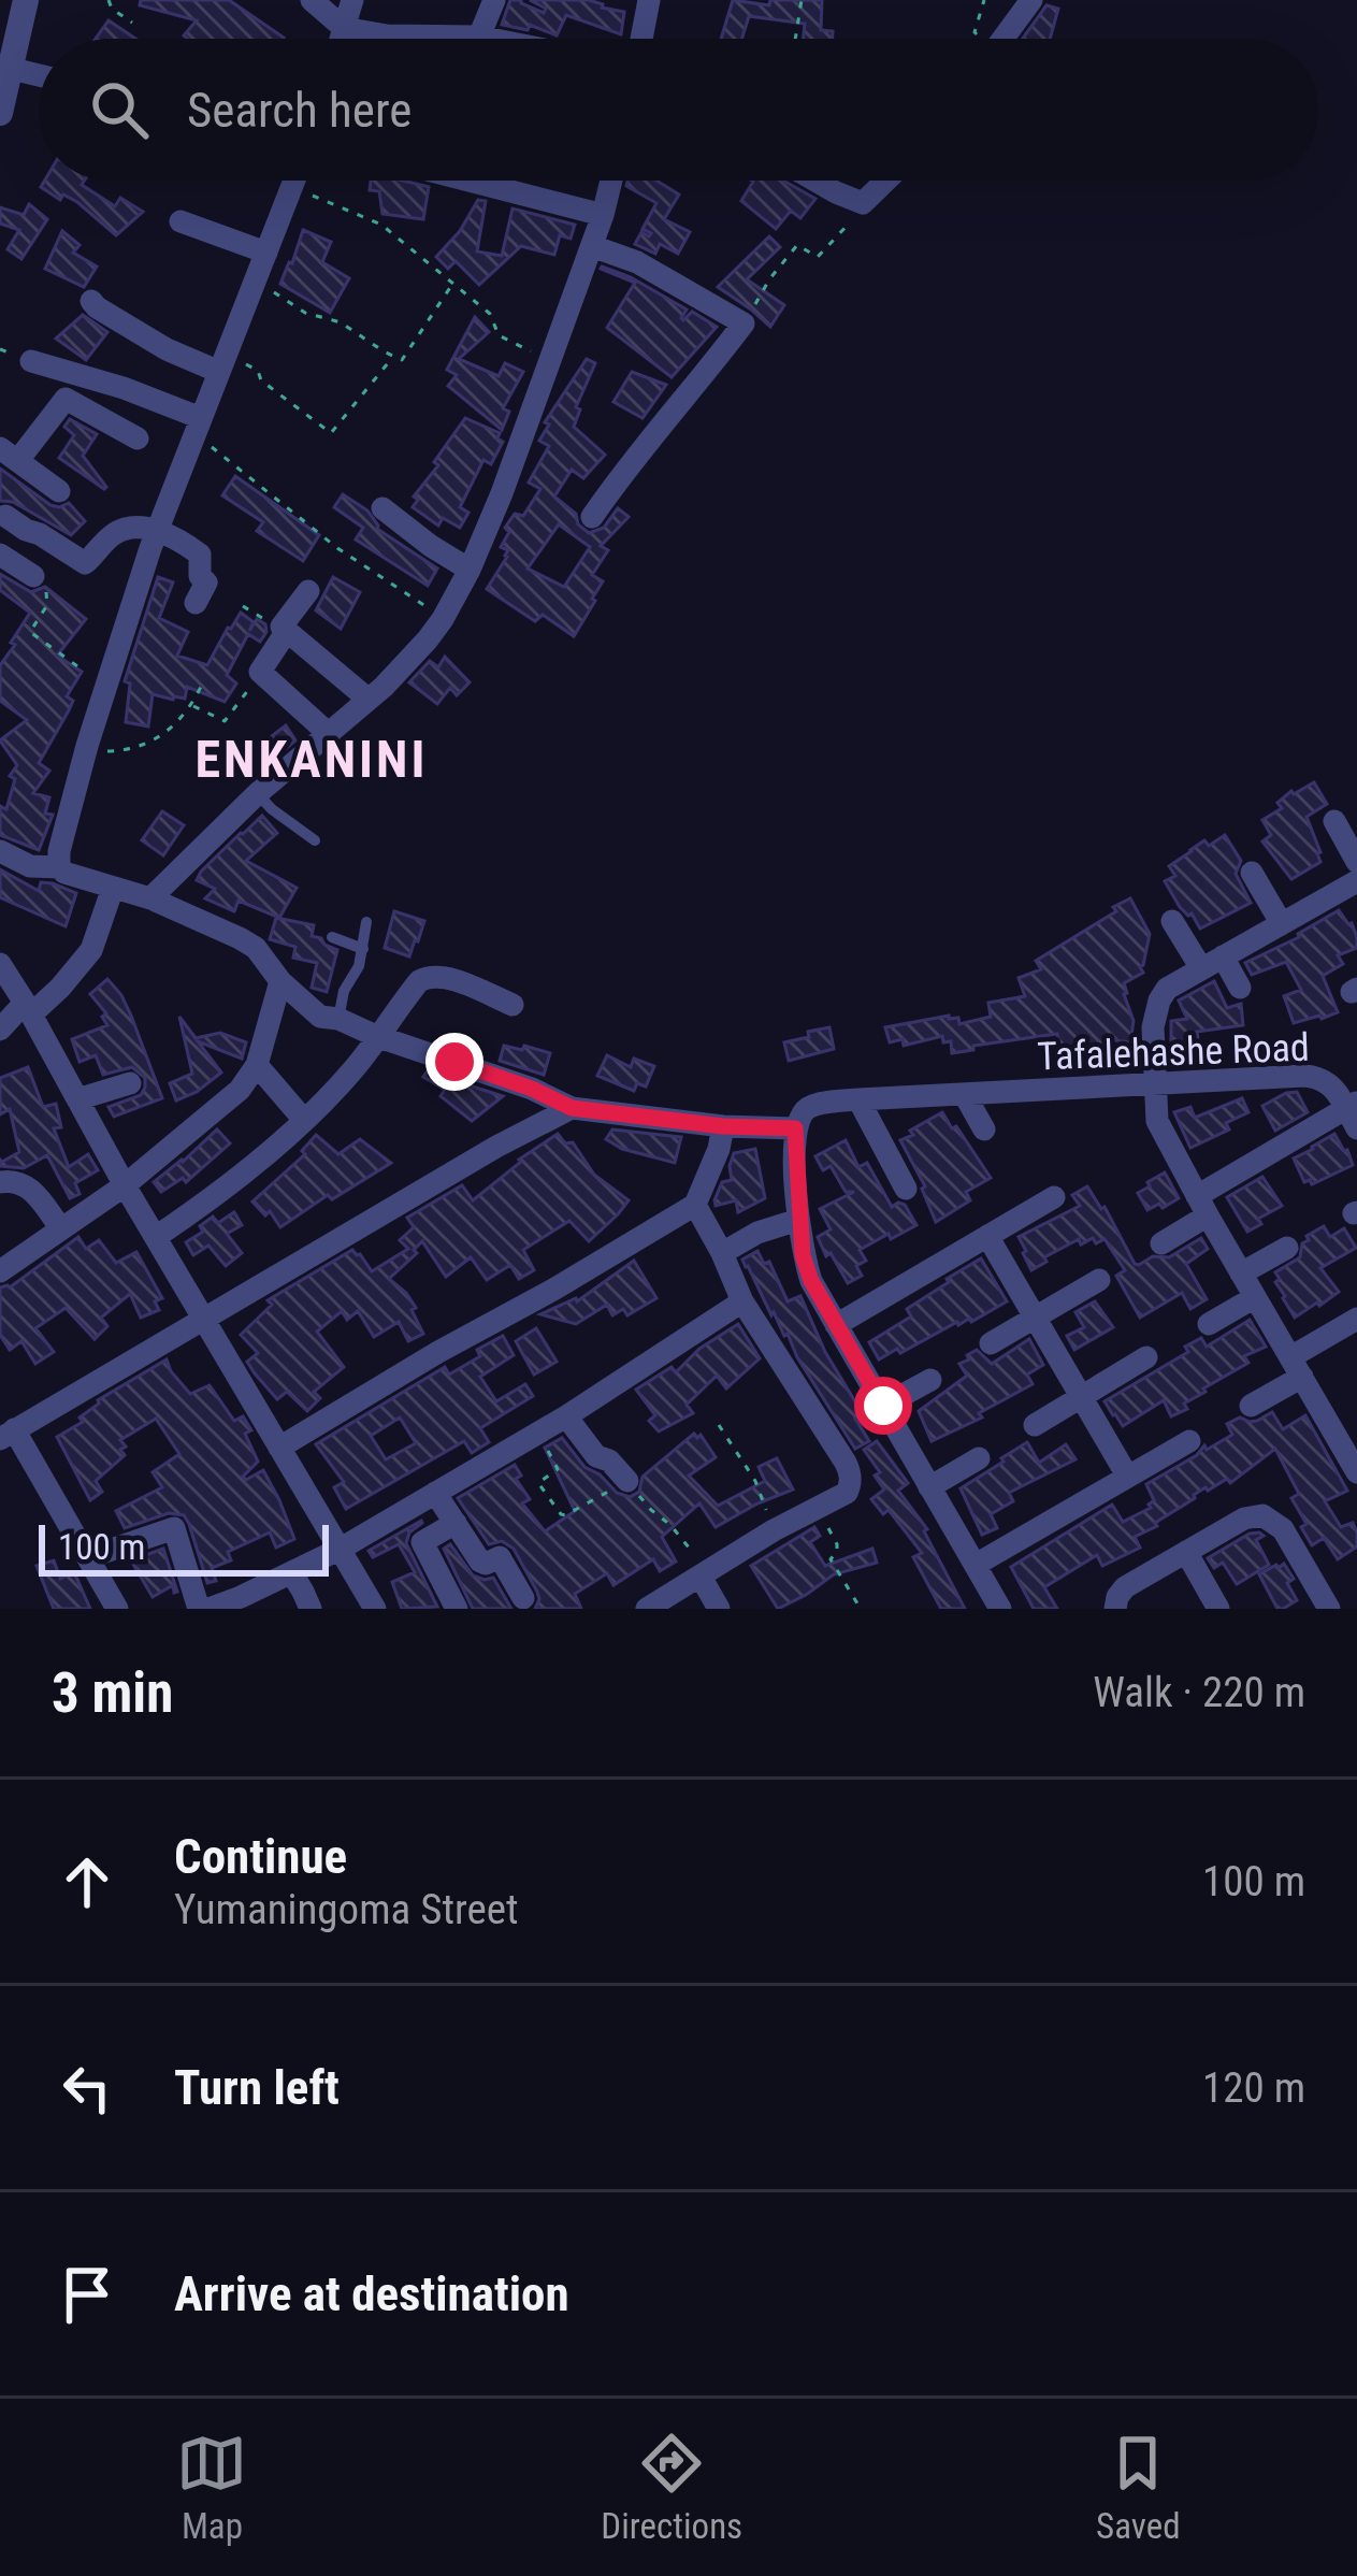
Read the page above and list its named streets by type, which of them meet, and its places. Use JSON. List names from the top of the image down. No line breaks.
{"streets":{"street":["Tafalehashe Road"]},"districts":["ENKANINI"],"scale_bar":"100 m","page":{"search":"Search here","scale":"100 m","heading":["3 min","Walk · 220 m"],"list":[["Continue","Yumaningoma Street","100 m"],["Turn left","120 m"],"Arrive at destination"],"nav":["Map","Directions","Saved"]}}
